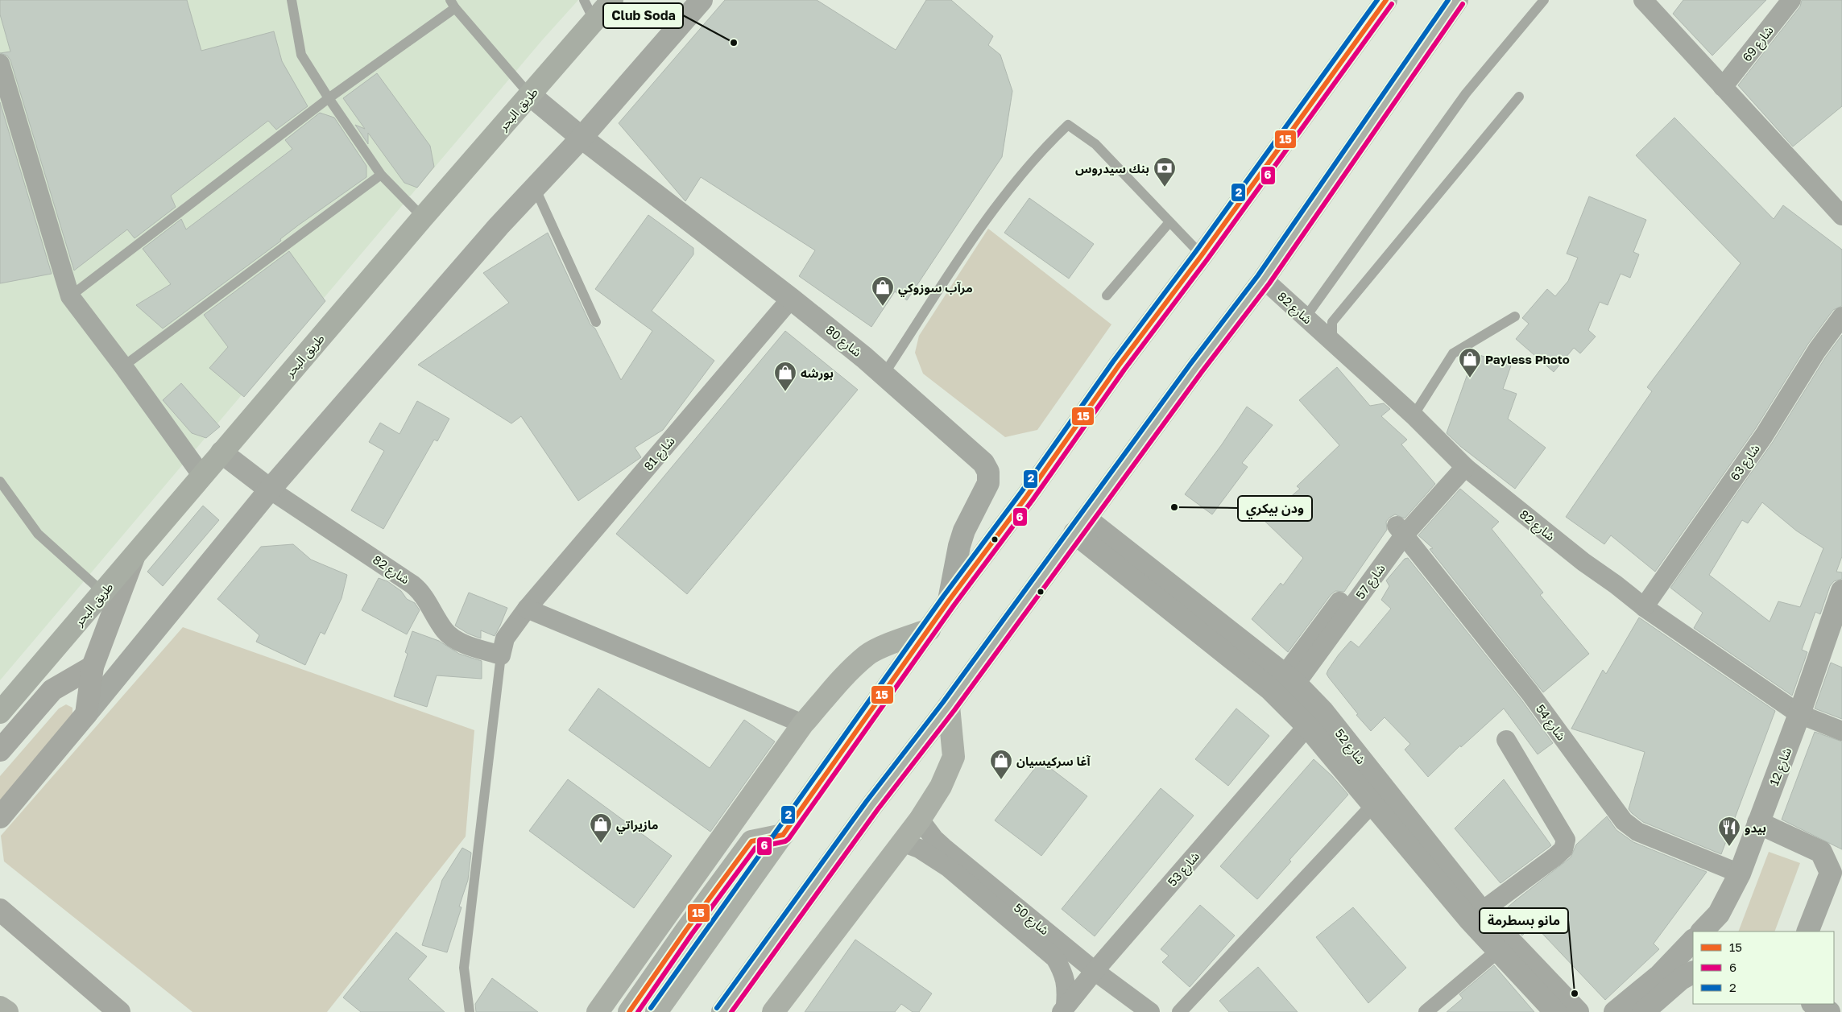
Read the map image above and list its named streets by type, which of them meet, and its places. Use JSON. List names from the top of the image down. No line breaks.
{"streets":{"highway":["طريق البحر"],"street":["شارع 69","شارع 82","شارع 80","شارع 81","شارع 63","شارع 57","شارع 54","شارع 52","شارع 12","شارع 53","شارع 50"]},"crossings":[["طريق البحر","شارع 80"],["شارع 82","شارع 81"],["شارع 82","شارع 63"],["شارع 82","شارع 57"],["شارع 82","شارع 12"],["شارع 80","شارع 81"],["شارع 57","شارع 54"],["شارع 57","شارع 52"],["شارع 54","شارع 12"],["شارع 52","شارع 53"],["شارع 53","شارع 50"]],"places":{"other":["Club Soda","ودن بيكري","مانو بسطرمة"],"bank":["بنك سيدروس"],"shop":["مرآب سوزوكي","Payless Photo","بورشه","آغا سركيسيان","مازيراتي"],"restaurant":["بيدو"]},"lines":["transit line 15","transit line 2","transit line 6"],"legend":["15","6","2"]}
